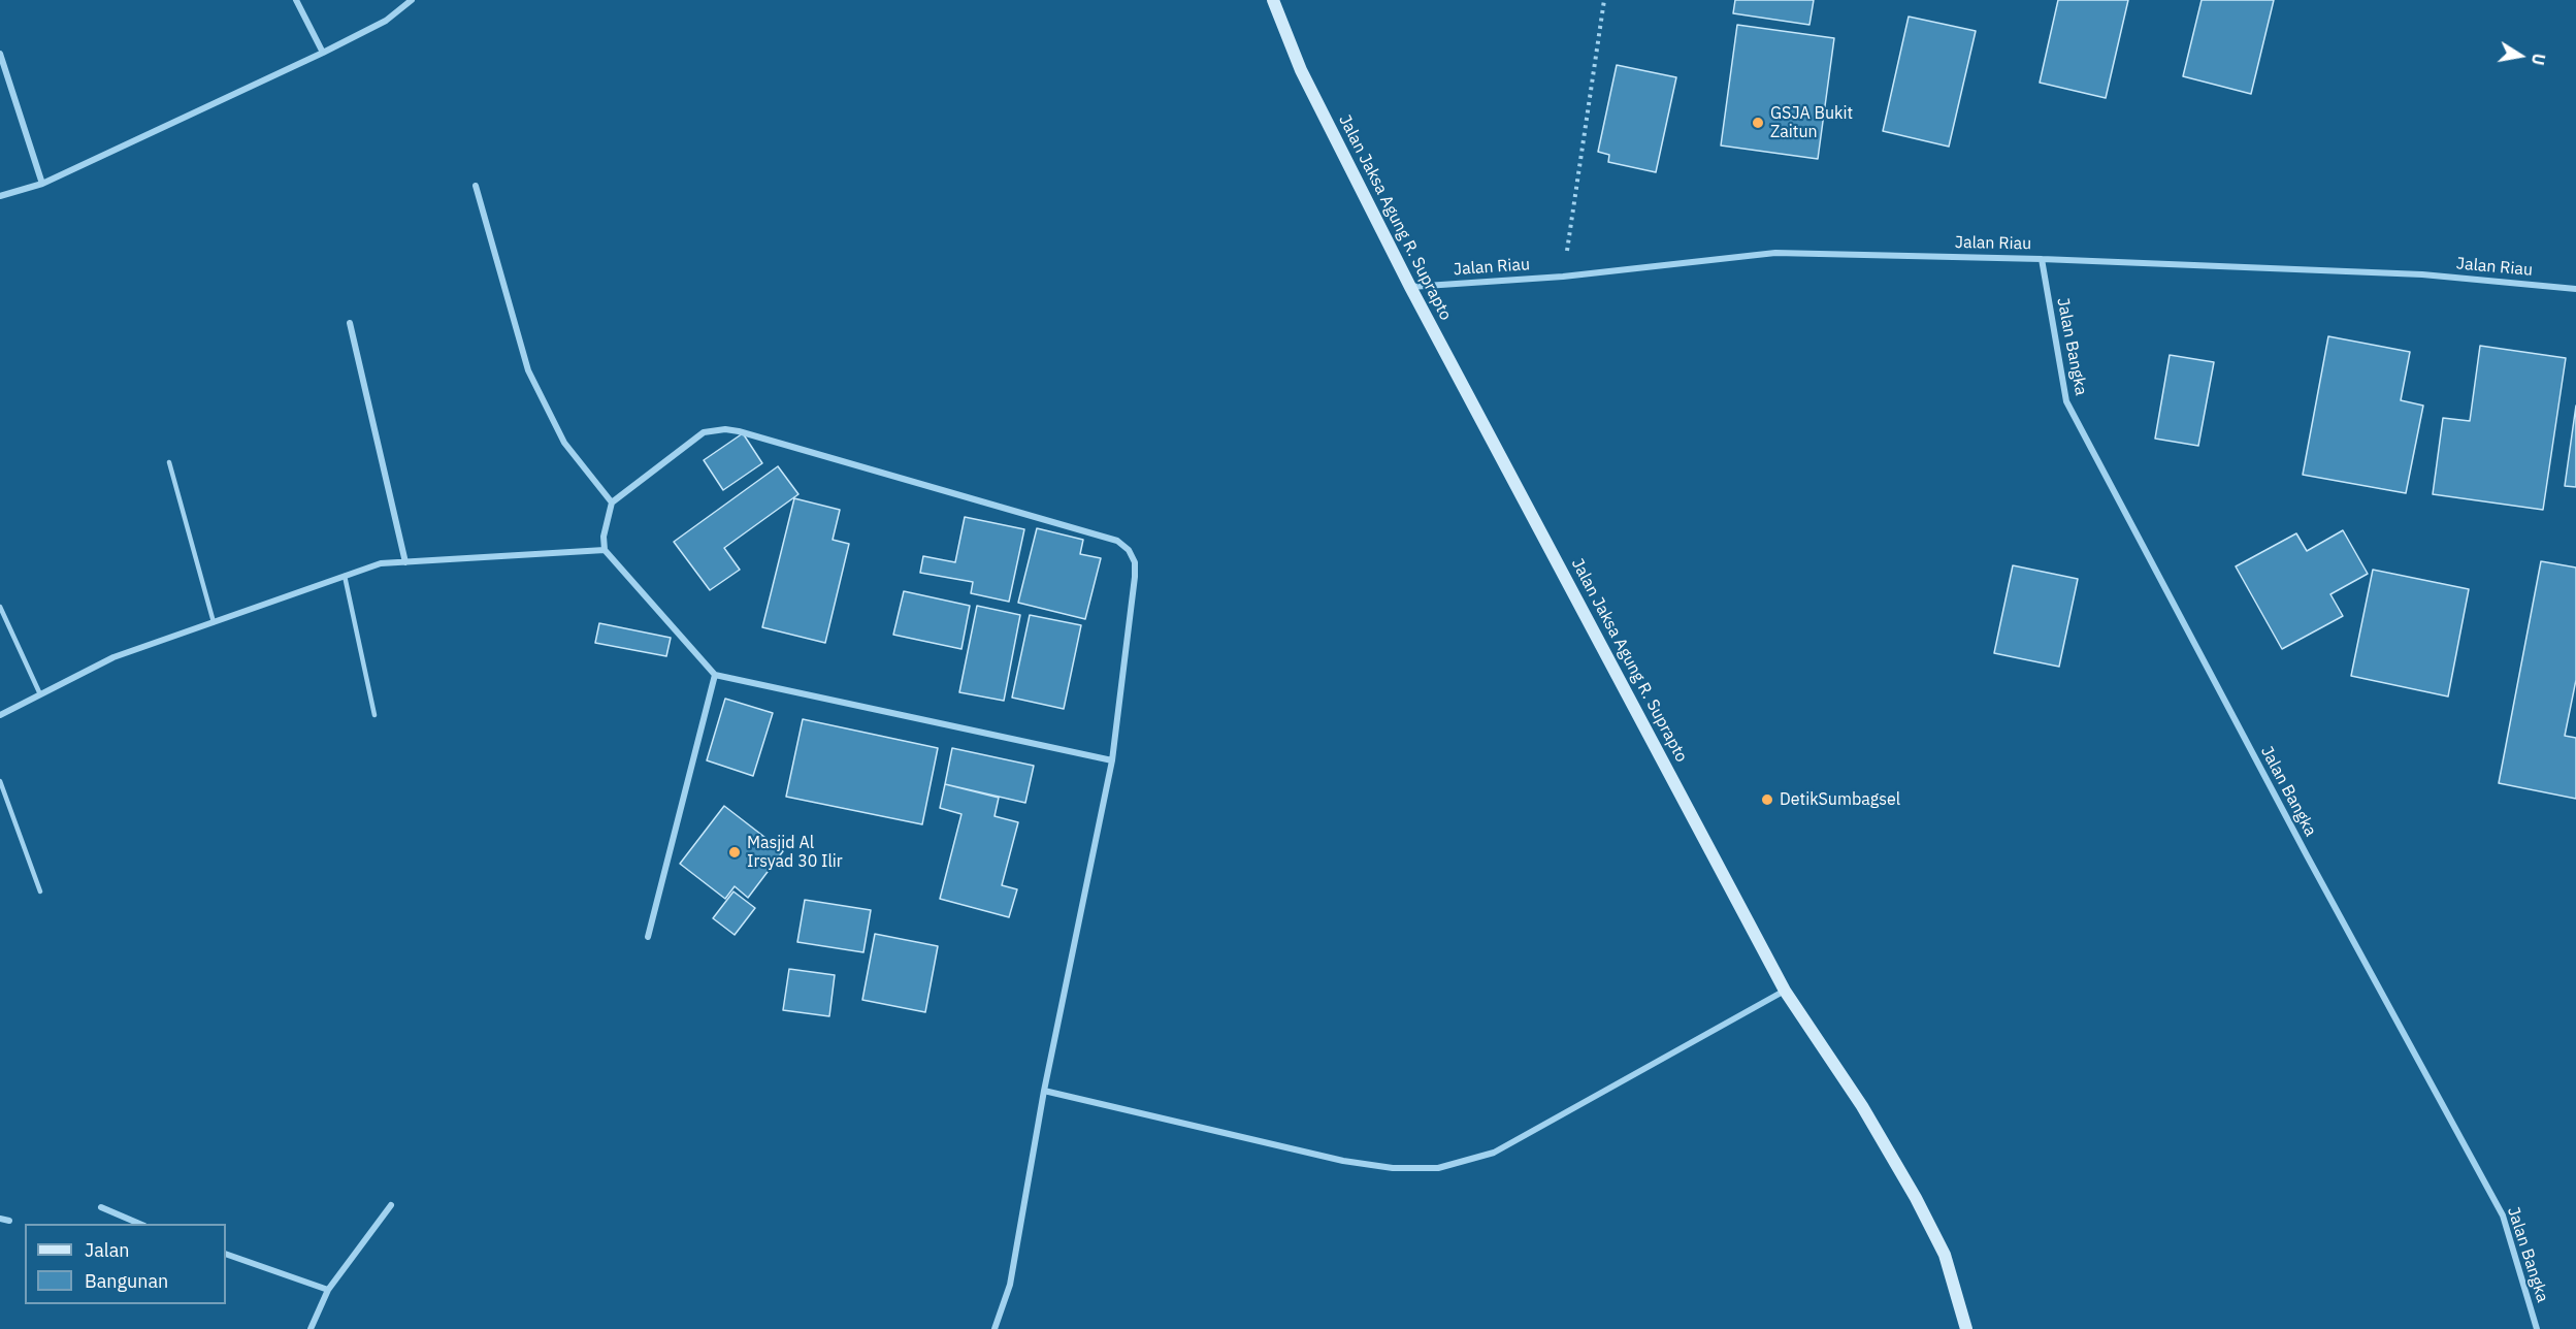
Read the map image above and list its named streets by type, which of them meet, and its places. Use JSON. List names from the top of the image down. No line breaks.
{"streets":{"main road":["Jalan Jaksa Agung R. Suprapto"],"street":["Jalan Riau","Jalan Bangka"]},"crossings":[["Jalan Jaksa Agung R. Suprapto","Jalan Riau"],["Jalan Riau","Jalan Bangka"]],"places":["GSJA Bukit Zaitun","DetikSumbagsel","Masjid Al Irsyad 30 Ilir"],"legend":["Jalan","Bangunan"],"north":"right"}
